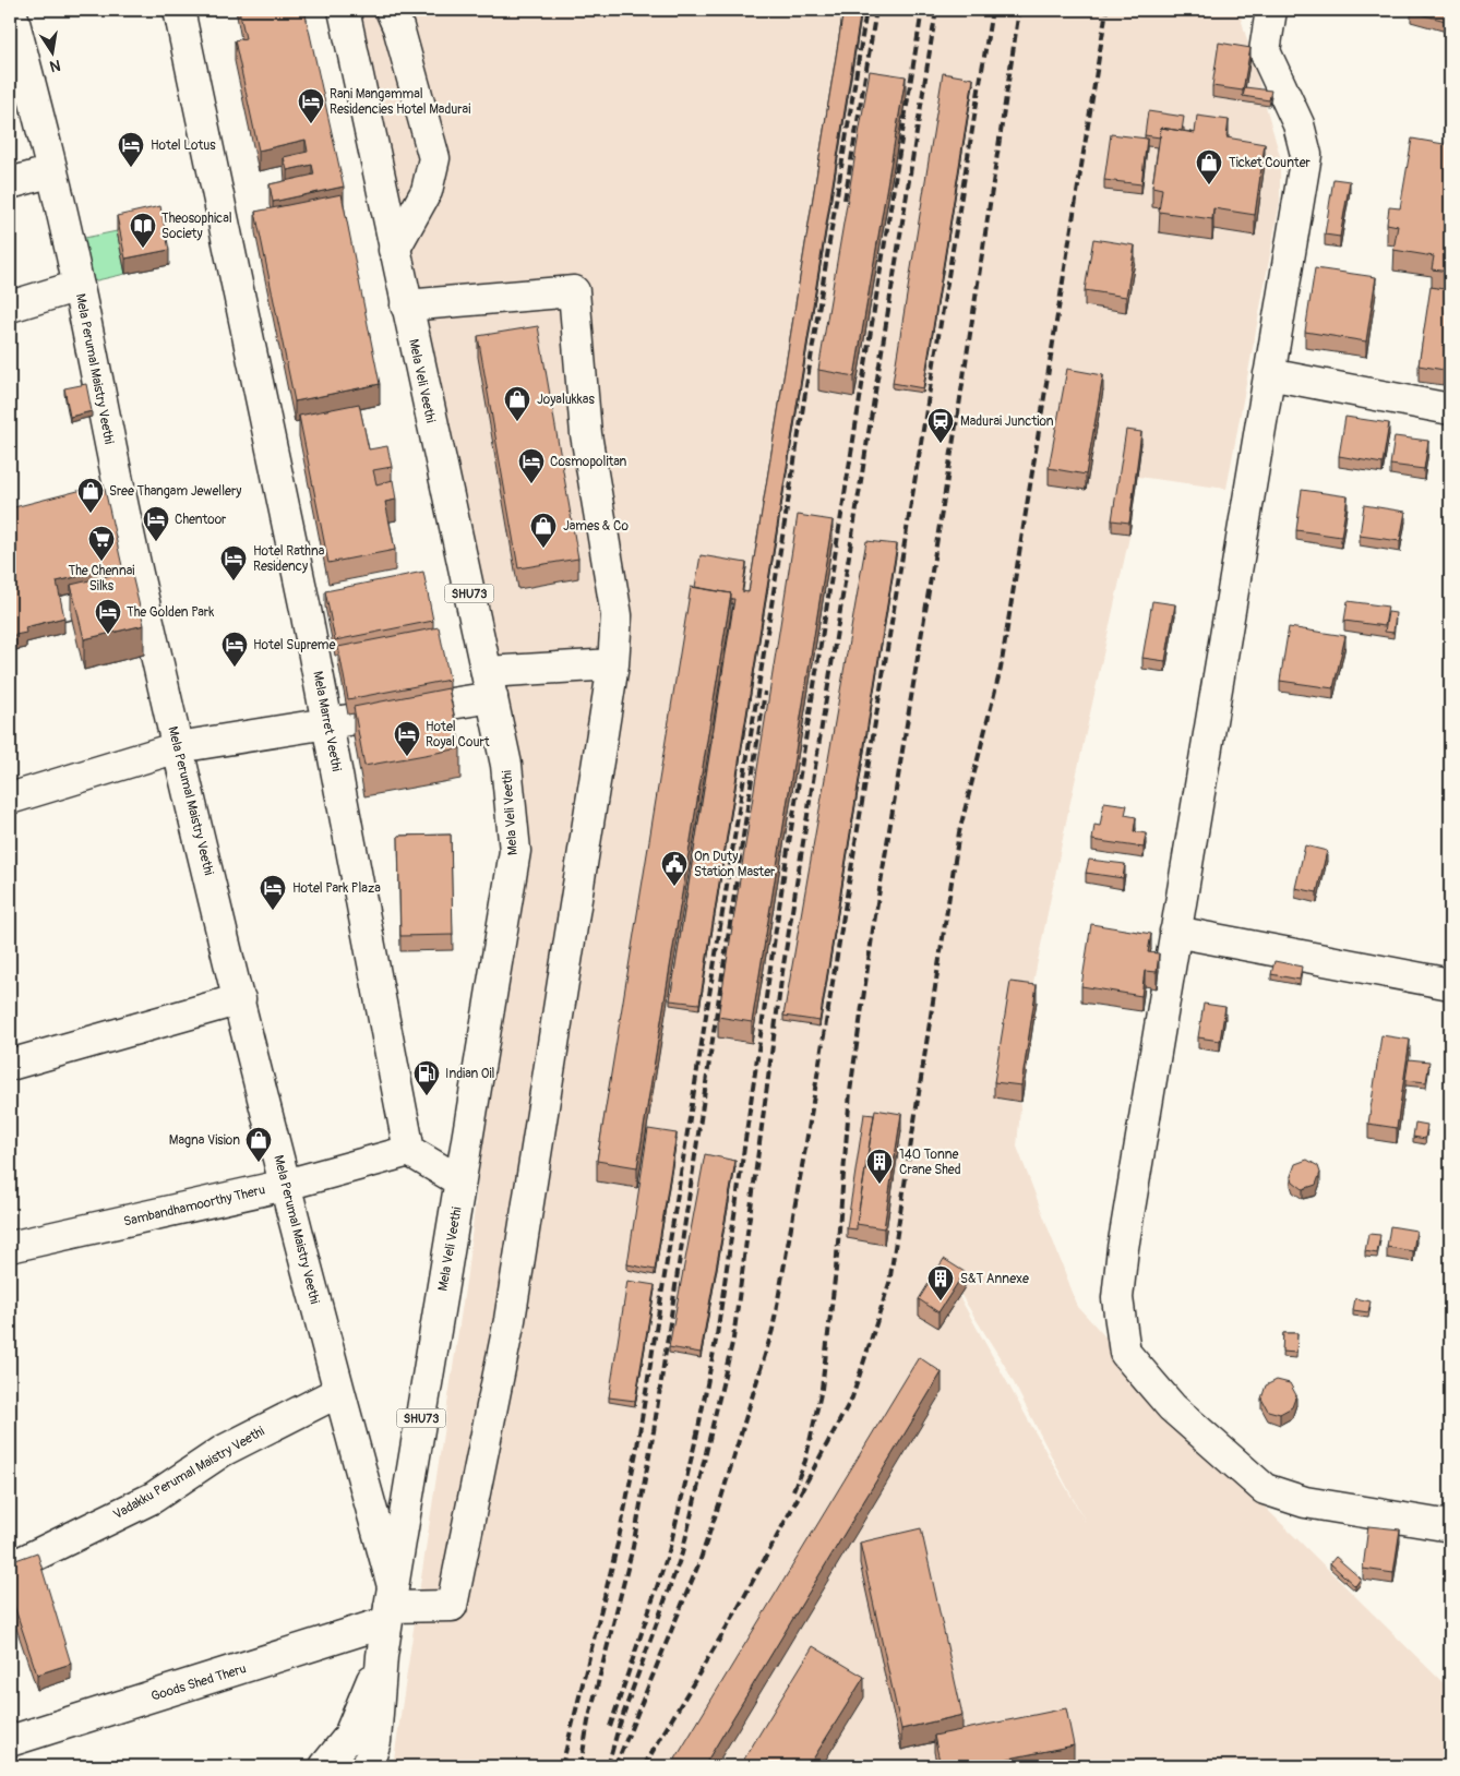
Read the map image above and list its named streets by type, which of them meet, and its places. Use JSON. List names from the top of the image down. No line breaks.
{"streets":{"street":["Mela Perumal Maistry Veethi","Mela Veli Veethi","SHU73","Mela Marret Veethi","Sambandhamoorthy Theru","Vadakku Perumal Maistry Veethi","Goods Shed Theru"]},"crossings":[["Mela Perumal Maistry Veethi","Mela Veli Veethi"],["Mela Perumal Maistry Veethi","Sambandhamoorthy Theru"],["Mela Perumal Maistry Veethi","Vadakku Perumal Maistry Veethi"],["Mela Perumal Maistry Veethi","Goods Shed Theru"],["Mela Veli Veethi","Goods Shed Theru"],["Mela Marret Veethi","Sambandhamoorthy Theru"]],"places":{"hotel":["Rani Mangammal Residencies Hotel Madurai","Hotel Lotus","Cosmopolitan","Chentoor","Hotel Rathna Residency","The Golden Park","Hotel Supreme","Hotel Royal Court","Hotel Park Plaza"],"shop":["Ticket Counter","Joyalukkas","Sree Thangam Jewellery","James & Co","Magna Vision"],"library":["Theosophical Society"],"station":["Madurai Junction"],"supermarket":["The Chennai Silks"],"public building":["On Duty Station Master"],"fuel station":["Indian Oil"],"building":["140 Tonne Crane Shed","S&T Annexe"]},"north":"bottom"}
